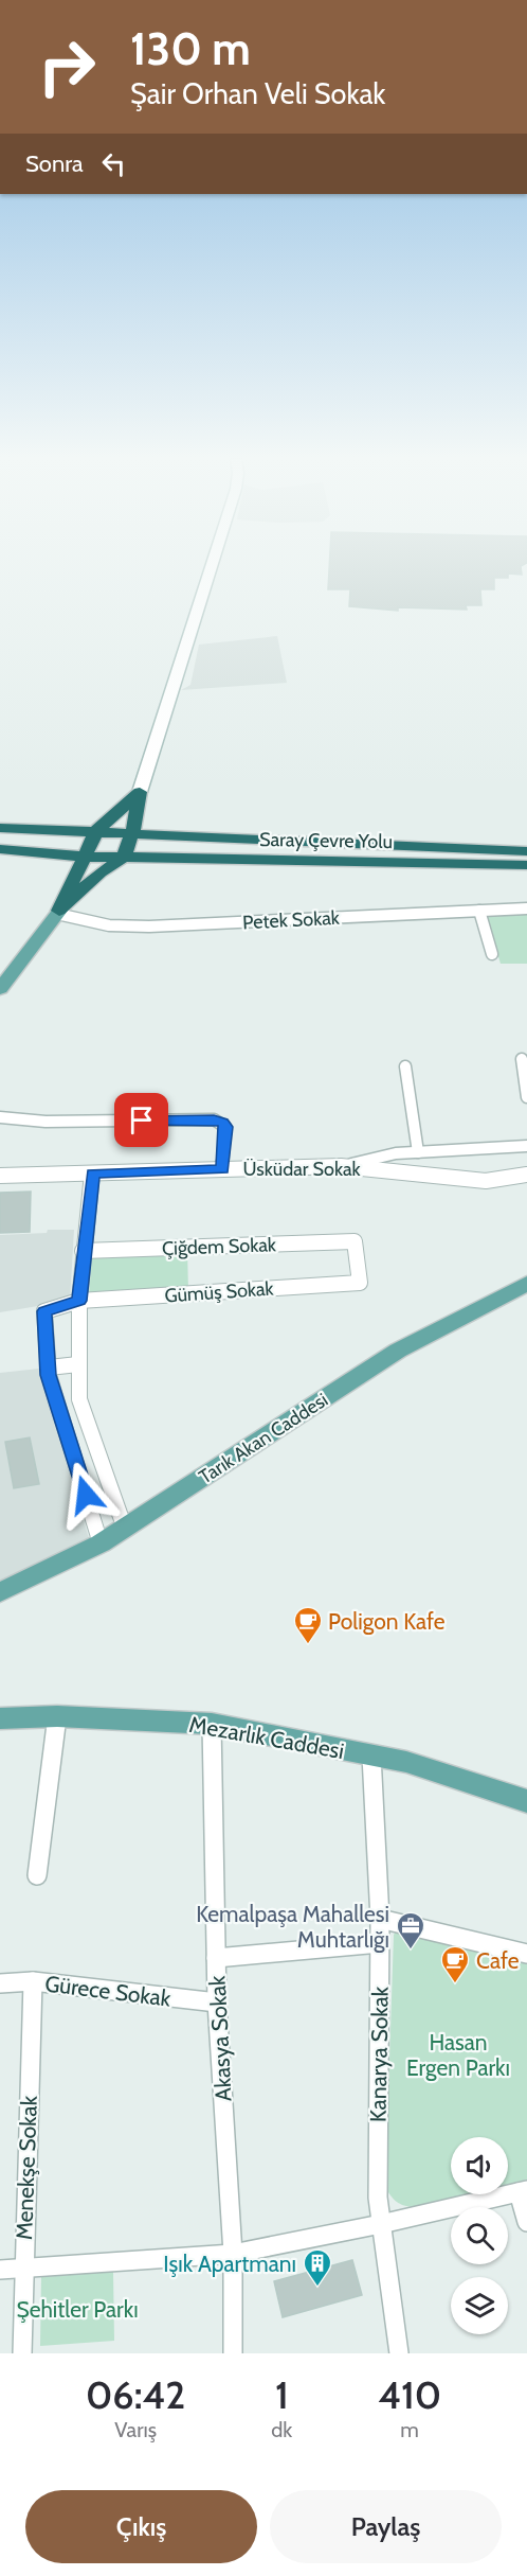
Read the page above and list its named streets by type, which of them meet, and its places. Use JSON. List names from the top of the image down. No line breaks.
{"streets":{"highway":["Saray Çevre Yolu"],"main road":["Tarık Akan Caddesi","Mezarlık Caddesi"],"street":["Petek Sokak","Üsküdar Sokak","Çiğdem Sokak","Gümüş Sokak","Gürece Sokak","Akasya Sokak","Kanarya Sokak","Menekşe Sokak"]},"crossings":[["Çiğdem Sokak","Gümüş Sokak"],["Mezarlık Caddesi","Akasya Sokak"],["Mezarlık Caddesi","Kanarya Sokak"],["Gürece Sokak","Akasya Sokak"],["Gürece Sokak","Menekşe Sokak"]],"parks":["Hasan Ergen Parkı","Şehitler Parkı"],"places":{"cafe":["Poligon Kafe","Cafe"],"office":["Kemalpaşa Mahallesi Muhtarlığı"],"building":["Işık Apartmanı"]},"page":{"turn":["130 m","Şair Orhan Veli Sokak"],"then":"Sonra","eta":["06:42","Varış","1","dk","410","m"],"buttons":["Çıkış","Paylaş"]}}
